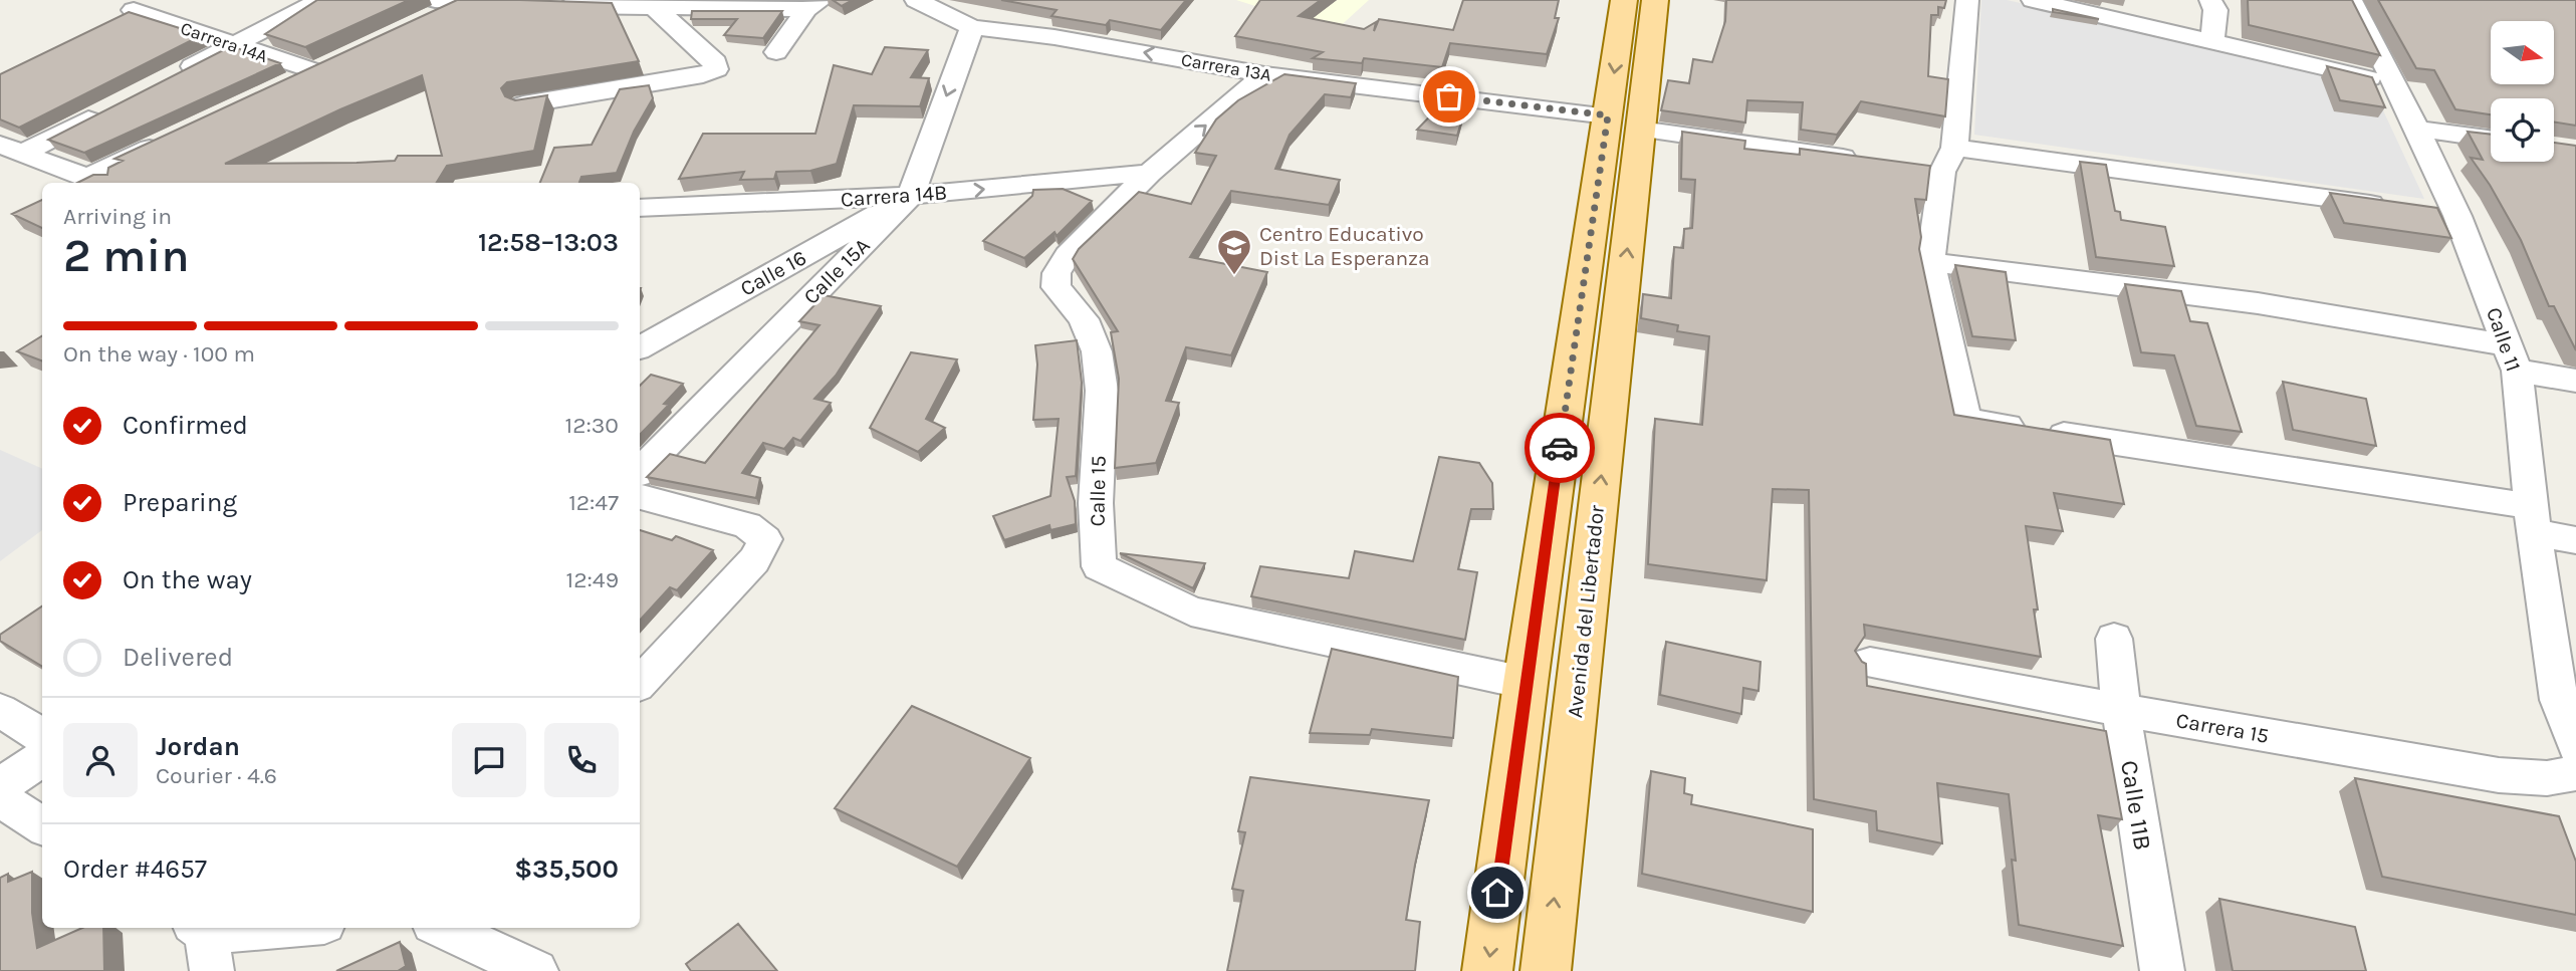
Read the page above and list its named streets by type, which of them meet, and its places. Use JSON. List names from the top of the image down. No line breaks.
{"streets":{"main road":["Avenida del Libertador"],"street":["Carrera 14A","Carrera 13A","Carrera 14B","Calle 15A","Calle 16","Calle 11","Calle 15","Carrera 15","Calle 11B"]},"crossings":[["Carrera 13A","Calle 15A"],["Carrera 13A","Calle 15"],["Carrera 13A","Avenida del Libertador"],["Carrera 14B","Calle 15A"],["Carrera 14B","Calle 16"],["Carrera 14B","Calle 15"],["Calle 15A","Calle 16"],["Calle 15","Avenida del Libertador"],["Carrera 15","Calle 11B"]],"one_way":["Carrera 14B"],"places":{"school or university":["Centro Educativo Dist La Esperanza"]},"north":"right","page":{"heading":["2 min","Arriving in","12:58–13:03"],"panel":["Jordan","Courier · 4.6","Order #4657","$35,500"],"bar":"On the way · 100 m","list":[["Confirmed","12:30"],["Preparing","12:47"],["On the way","12:49"],"Delivered"]}}
